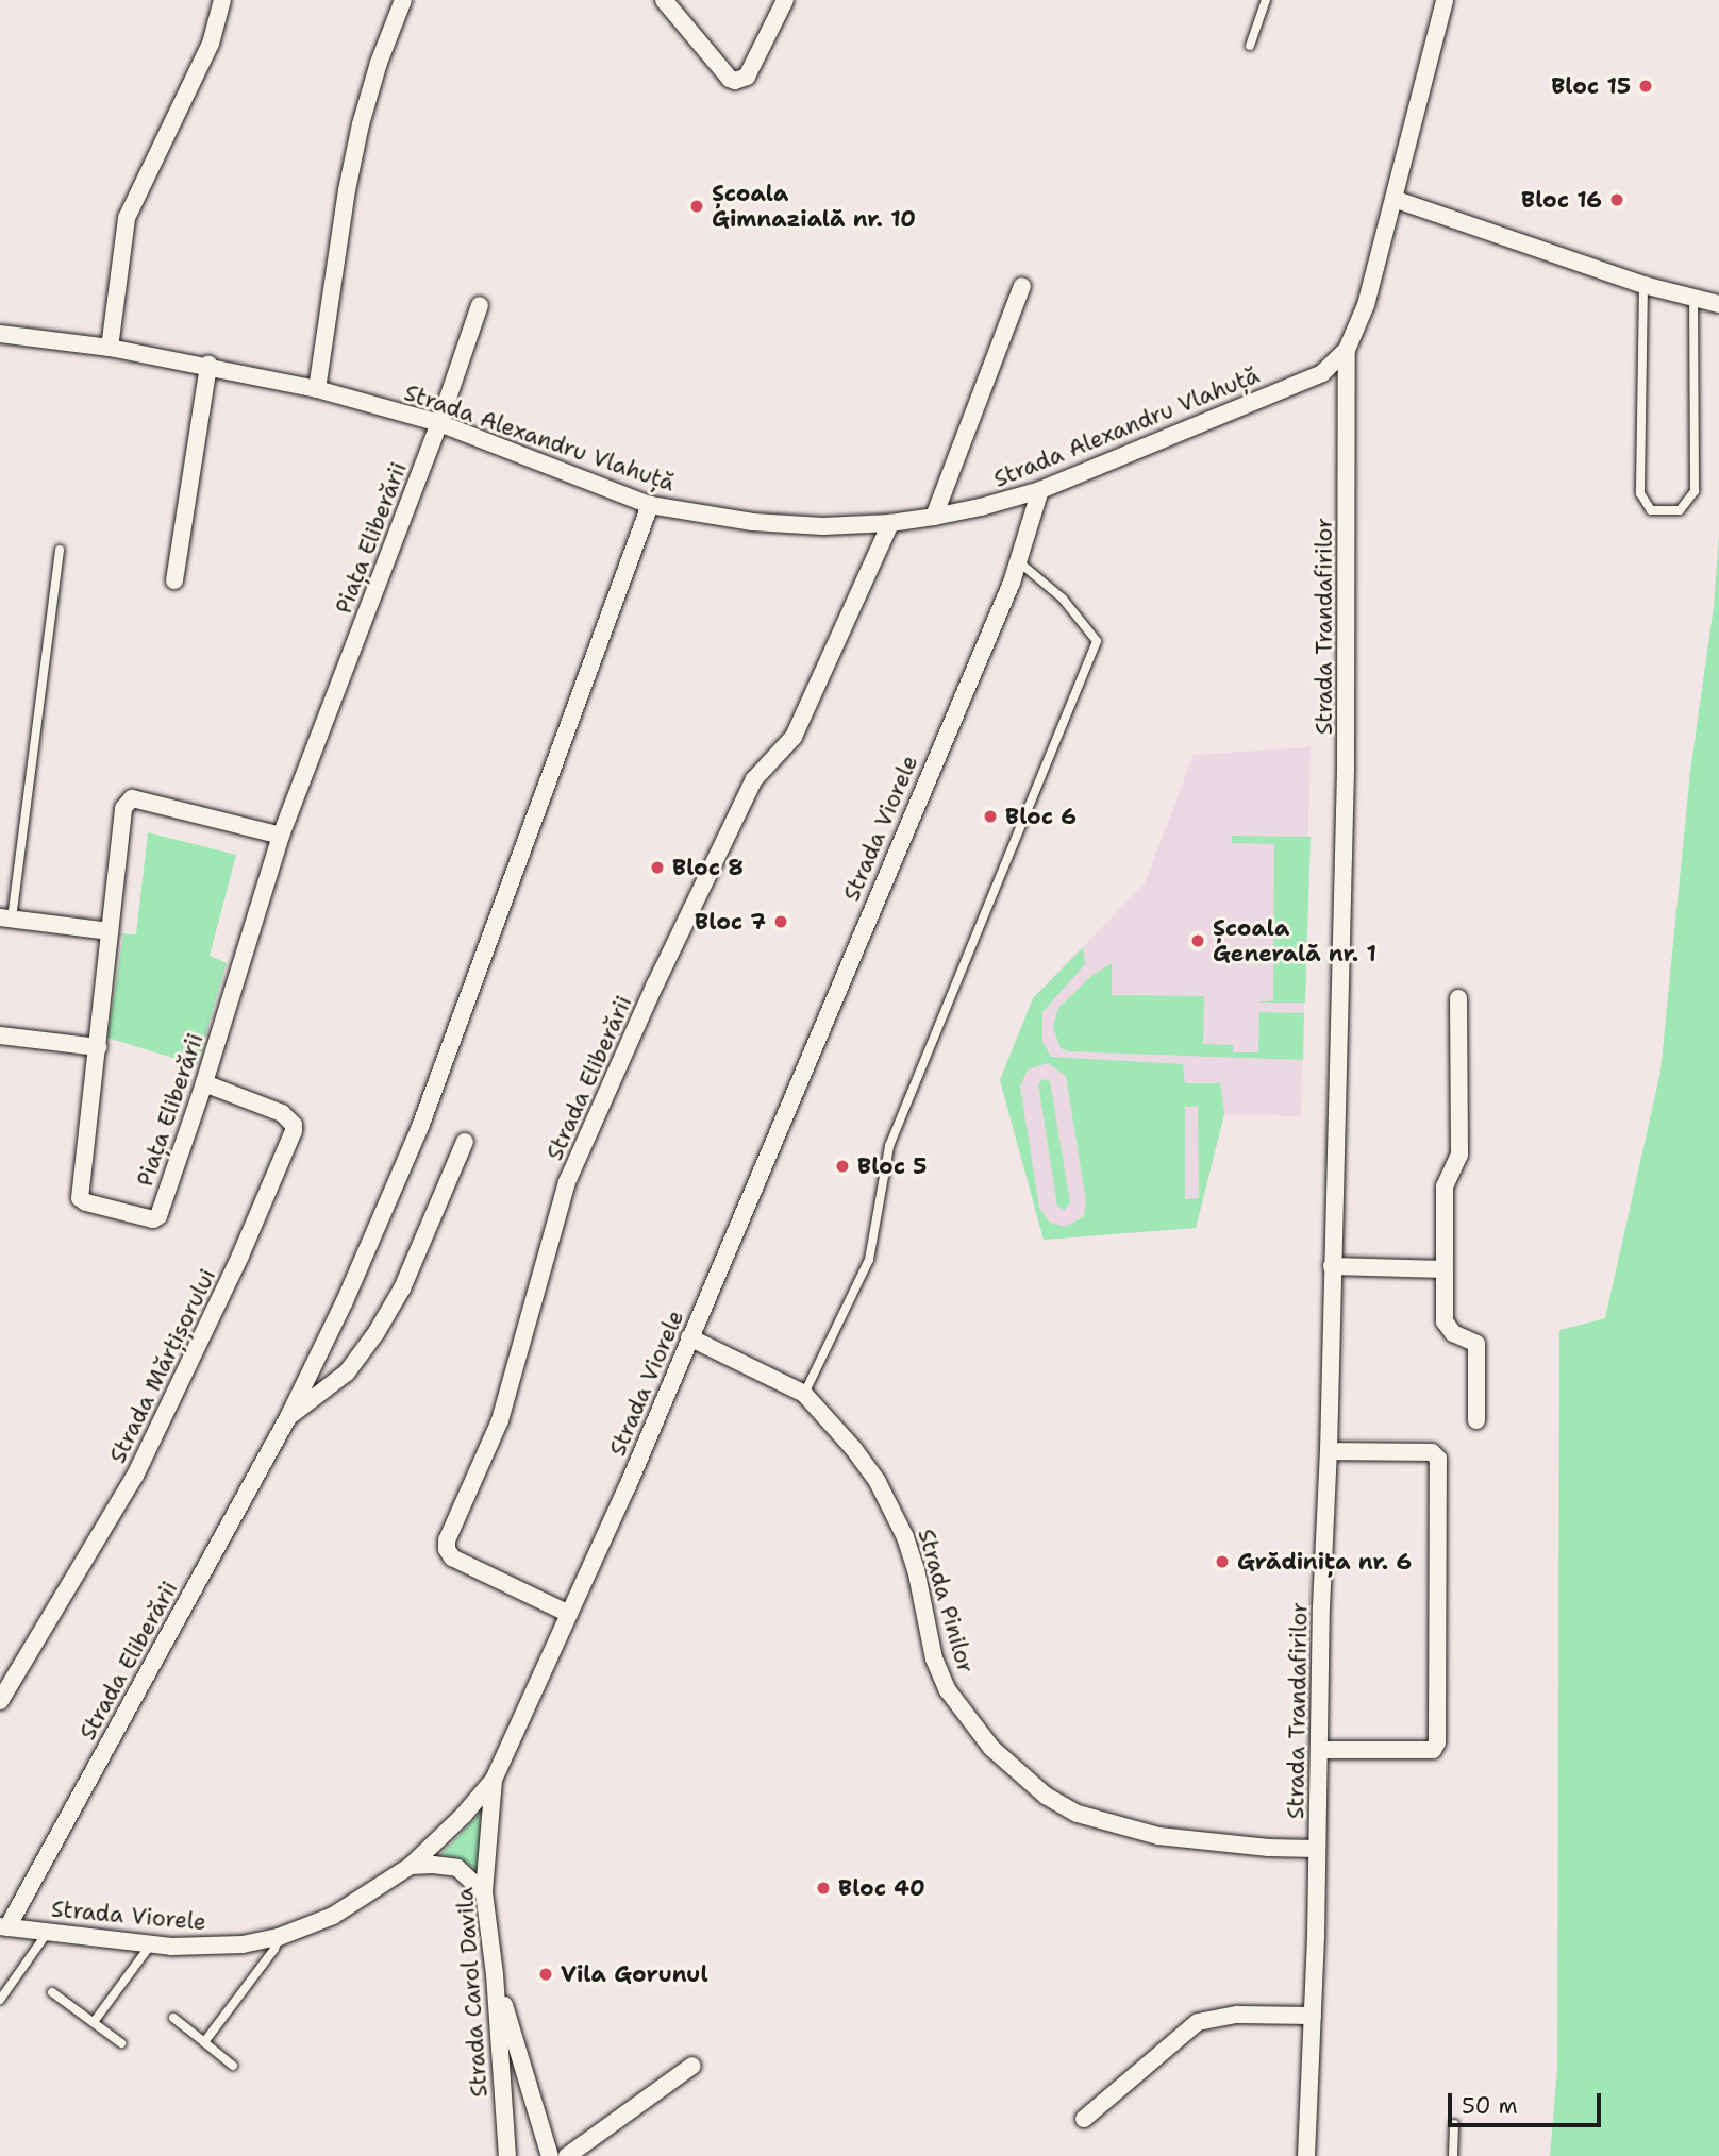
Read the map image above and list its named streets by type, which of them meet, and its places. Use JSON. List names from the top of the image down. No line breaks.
{"streets":{"street":["Strada Alexandru Vlahuță","Piața Eliberării","Strada Trandafirilor","Strada Viorele","Strada Eliberării","Strada Mărțișorului","Strada Pinilor","Strada Carol Davila"]},"crossings":[["Strada Alexandru Vlahuță","Piața Eliberării"],["Strada Alexandru Vlahuță","Strada Trandafirilor"],["Strada Alexandru Vlahuță","Strada Viorele"],["Strada Alexandru Vlahuță","Strada Eliberării"],["Piața Eliberării","Strada Mărțișorului"],["Strada Trandafirilor","Strada Pinilor"],["Strada Viorele","Strada Eliberării"],["Strada Viorele","Strada Pinilor"],["Strada Viorele","Strada Carol Davila"]],"places":["Bloc 15","Bloc 16","Școala Gimnazială nr. 10","Bloc 6","Bloc 8","Bloc 7","Școala Generală nr. 1","Bloc 5","Grădinița nr. 6","Bloc 40","Vila Gorunul"],"scale_bar":"50 m"}
